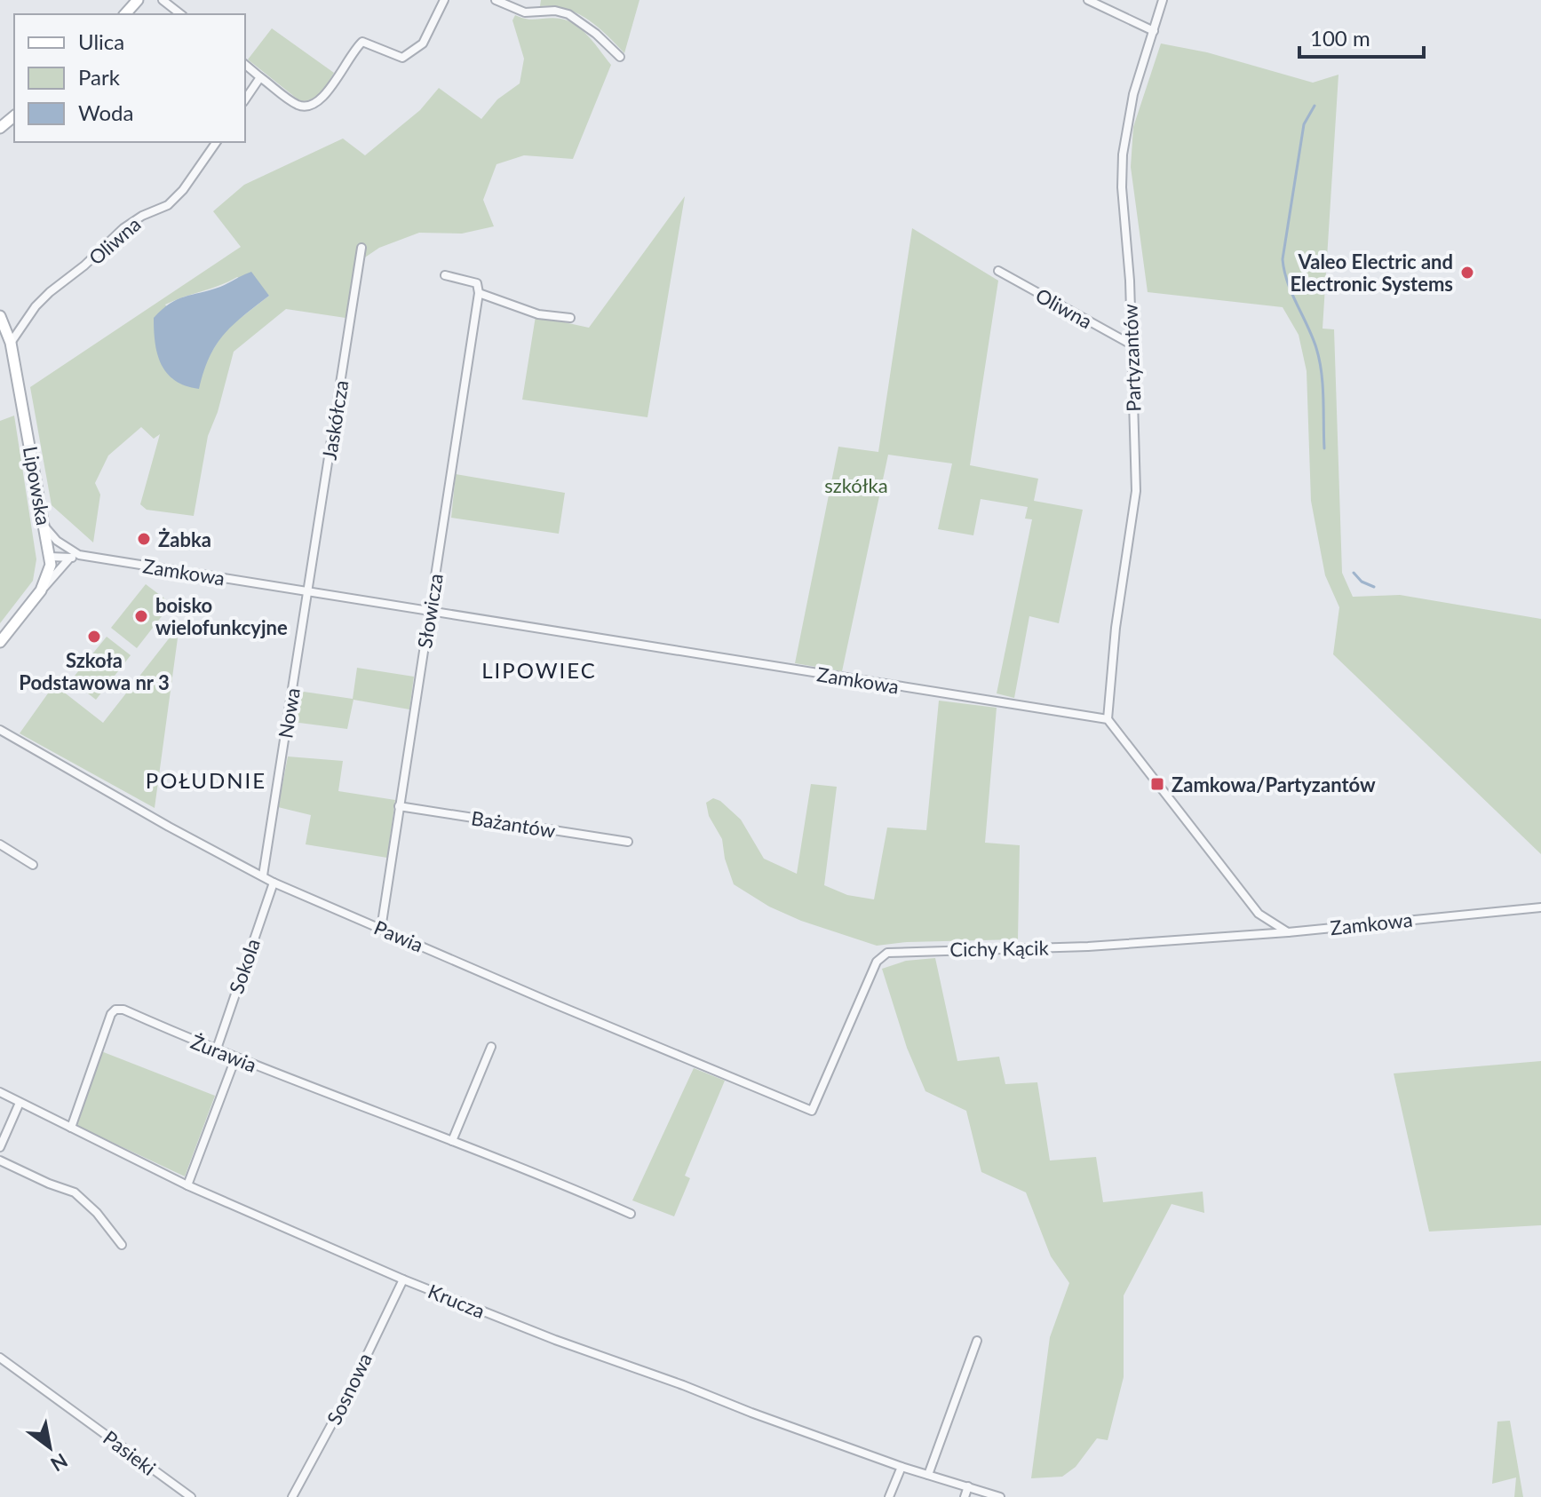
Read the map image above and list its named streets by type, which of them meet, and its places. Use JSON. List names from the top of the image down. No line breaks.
{"streets":{"street":["Oliwna","Partyzantów","Jaskółcza","Lipowska","Zamkowa","Słowicza","Nowa","Bażantów","Pawia","Cichy Kącik","Sokola","Żurawia","Krucza","Sosnowa","Pasieki"]},"crossings":[["Oliwna","Partyzantów"],["Oliwna","Lipowska"],["Partyzantów","Zamkowa"],["Jaskółcza","Zamkowa"],["Jaskółcza","Nowa"],["Lipowska","Zamkowa"],["Zamkowa","Słowicza"],["Zamkowa","Nowa"],["Zamkowa","Cichy Kącik"],["Słowicza","Bażantów"],["Słowicza","Pawia"],["Nowa","Pawia"],["Pawia","Cichy Kącik"],["Pawia","Sokola"],["Sokola","Żurawia"],["Żurawia","Krucza"],["Krucza","Sosnowa"]],"districts":["LIPOWIEC","POŁUDNIE"],"parks":["szkółka"],"places":{"other":["Valeo Electric and Electronic Systems","Żabka","boisko wielofunkcyjne","Szkoła Podstawowa nr 3"],"transit":["Zamkowa/Partyzantów"]},"legend":["Ulica","Park","Woda"],"scale_bar":"100 m","north":"bottom right"}
